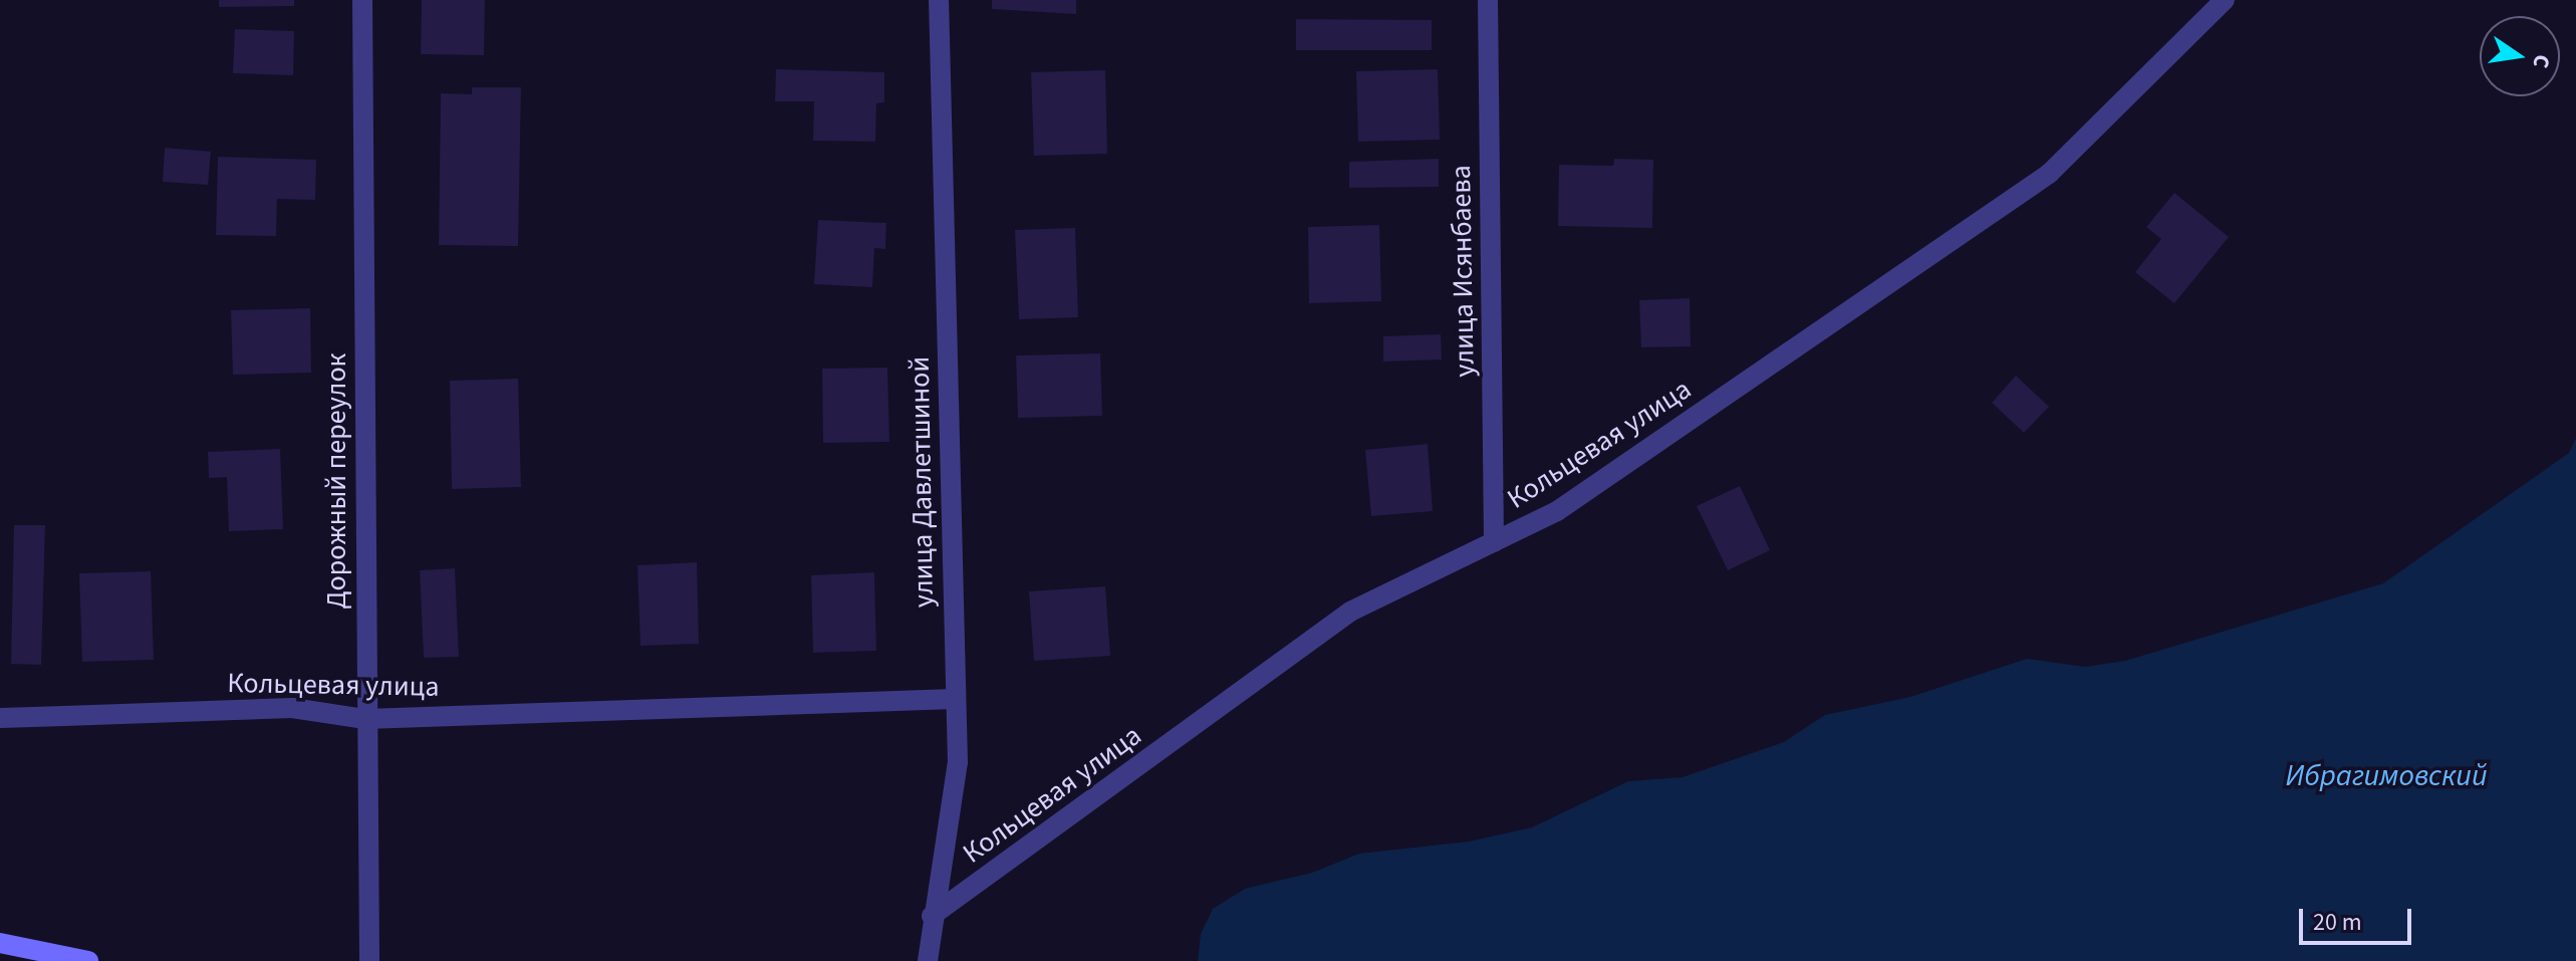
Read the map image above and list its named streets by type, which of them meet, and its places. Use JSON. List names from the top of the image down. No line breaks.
{"streets":{"street":["улица Исянбаева","Кольцевая улица","Дорожный переулок","улица Давлетшиной"]},"crossings":[["улица Исянбаева","Кольцевая улица"],["Кольцевая улица","Дорожный переулок"],["Кольцевая улица","улица Давлетшиной"]],"water":["Ибрагимовский"],"scale_bar":"20 m","north":"right"}
